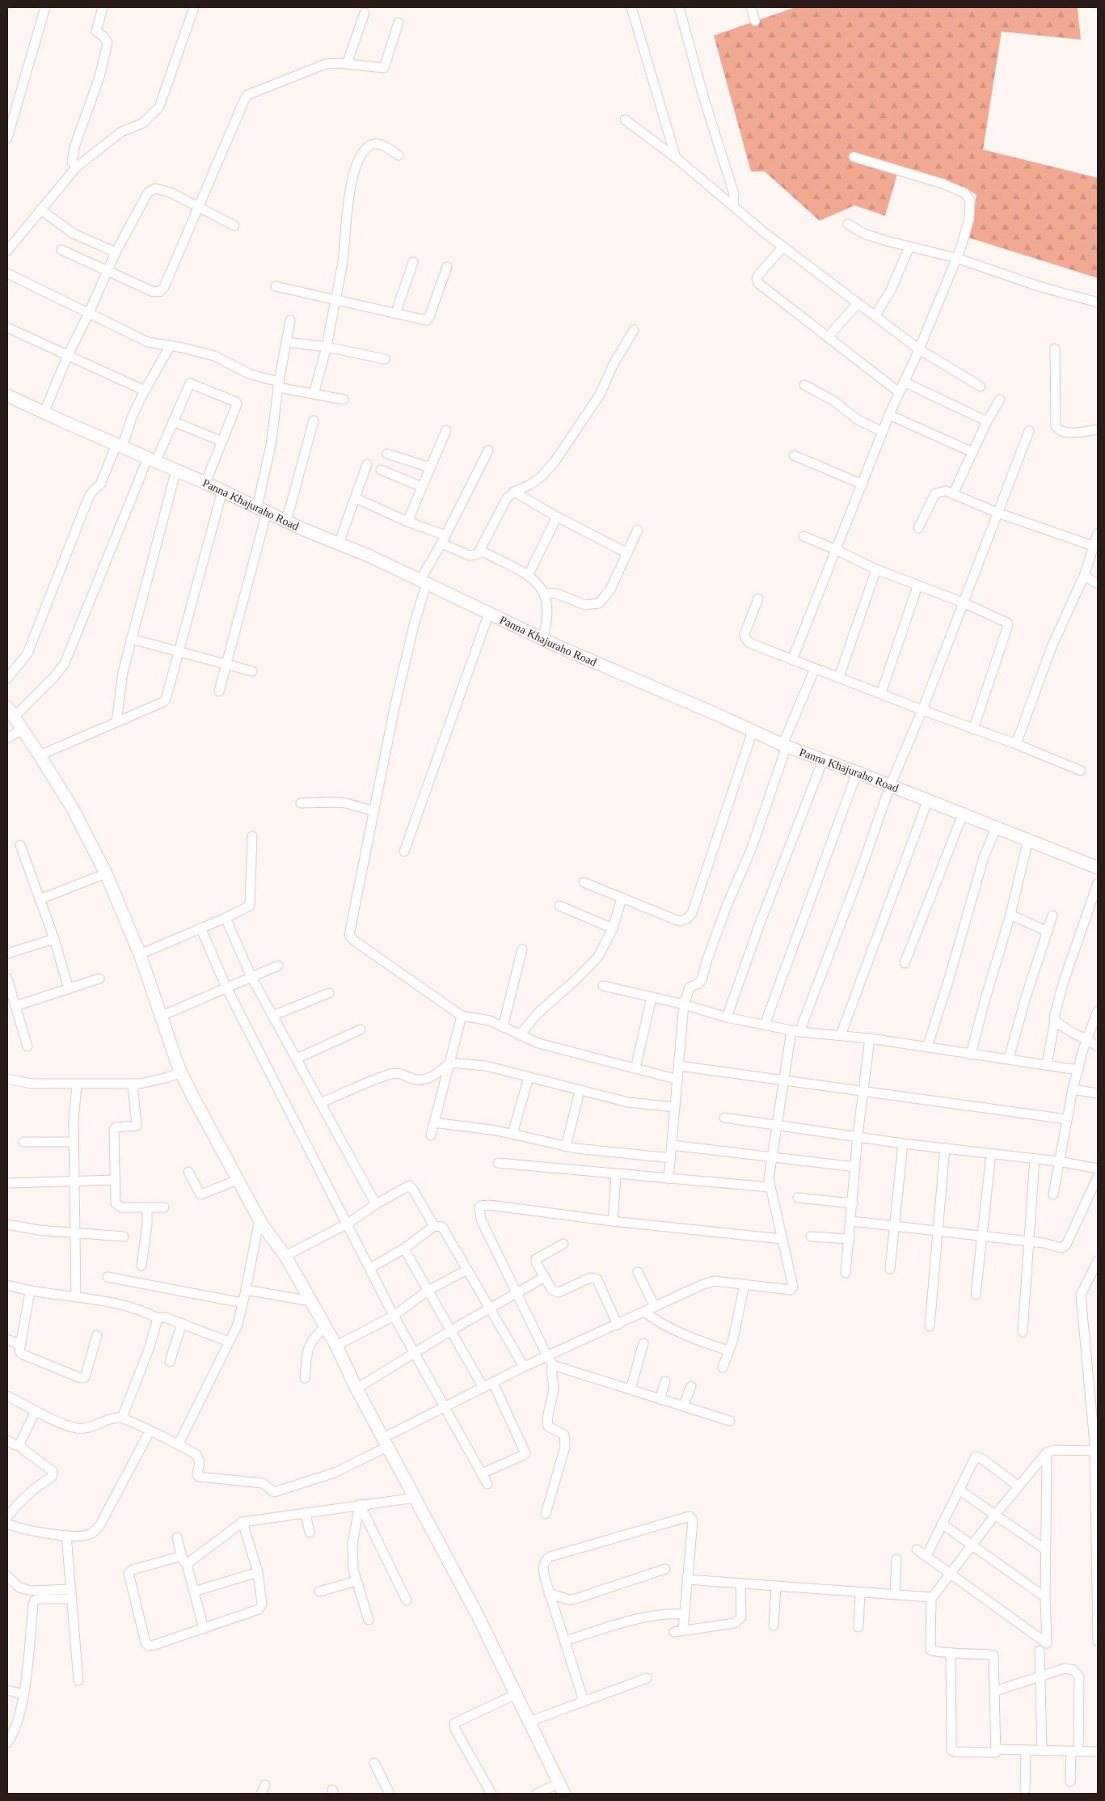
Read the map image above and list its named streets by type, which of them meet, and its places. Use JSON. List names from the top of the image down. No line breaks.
{"streets":{"main road":["Panna Khajuraho Road"]}}
